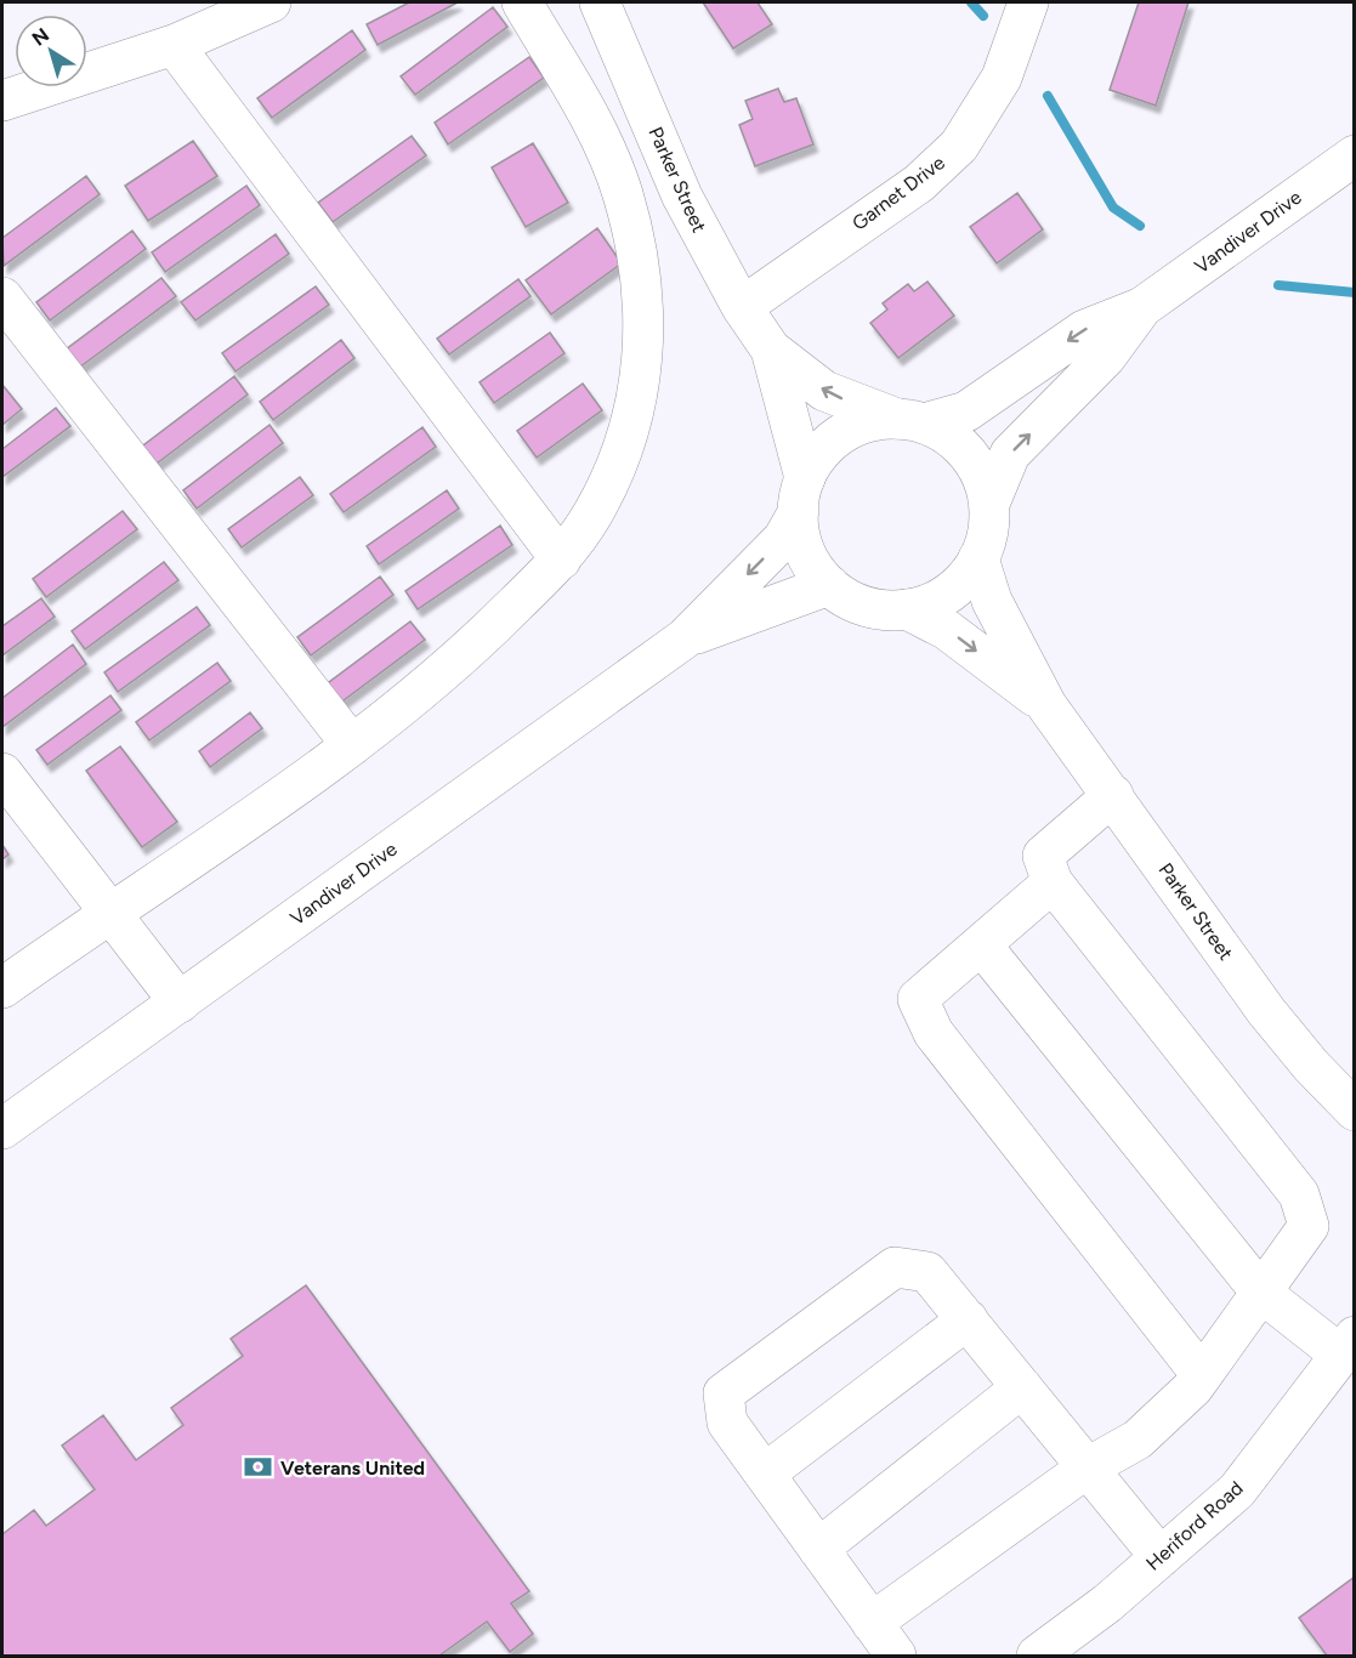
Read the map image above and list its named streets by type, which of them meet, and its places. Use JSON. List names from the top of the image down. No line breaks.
{"streets":{"main road":["Parker Street","Garnet Drive","Vandiver Drive","Heriford Road"]},"crossings":[["Parker Street","Garnet Drive"],["Parker Street","Vandiver Drive"]],"places":{"bank":["Veterans United"]},"north":"top left"}
